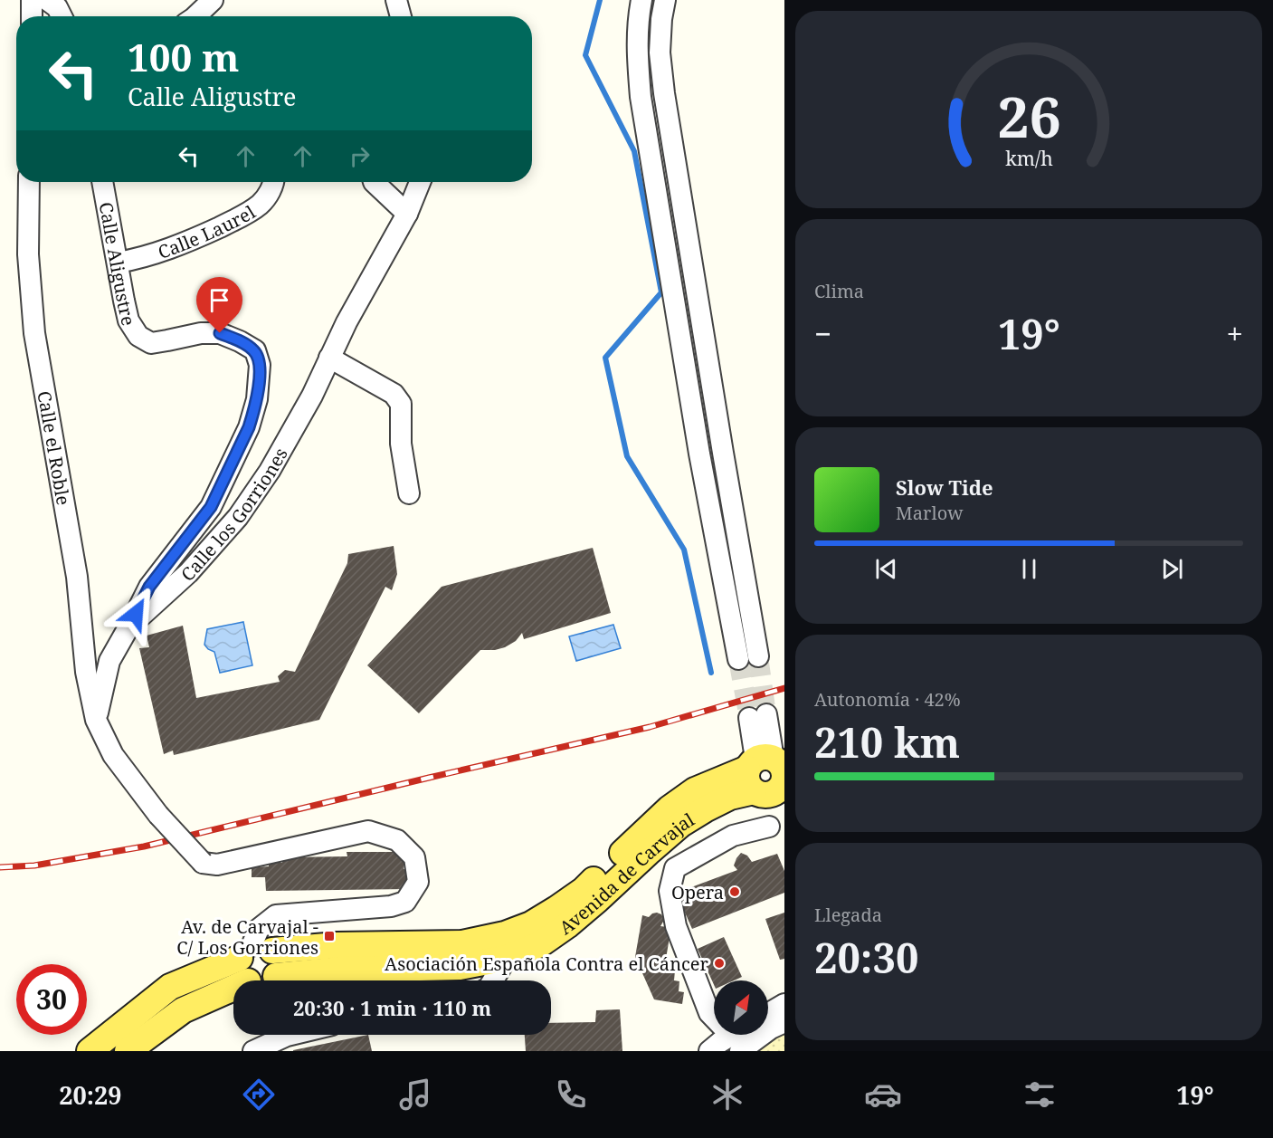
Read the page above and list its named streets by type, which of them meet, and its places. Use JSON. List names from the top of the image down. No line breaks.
{"streets":{"main road":["Avenida de Carvajal"],"street":["Calle Laurel","Calle Aligustre","Calle el Roble","Calle los Gorriones"]},"crossings":[["Calle Laurel","Calle Aligustre"],["Calle Aligustre","Calle los Gorriones"],["Calle el Roble","Calle los Gorriones"]],"places":{"other":["Opera","Asociación Española Contra el Cáncer"],"transit":["Av. de Carvajal - C/ Los Gorriones"]},"north":"top right","page":{"turn":["100 m","Calle Aligustre"],"tile":["Clima",["Autonomía · 42%","210 km"],["Llegada","20:30"]],"heat":["−","19°","+"],"song":["Slow Tide","Marlow"],"limit":"30","trip":"20:30 · 1 min · 110 m","tabs":["20:29","19°"],"gauge":["26","km/h"]}}
